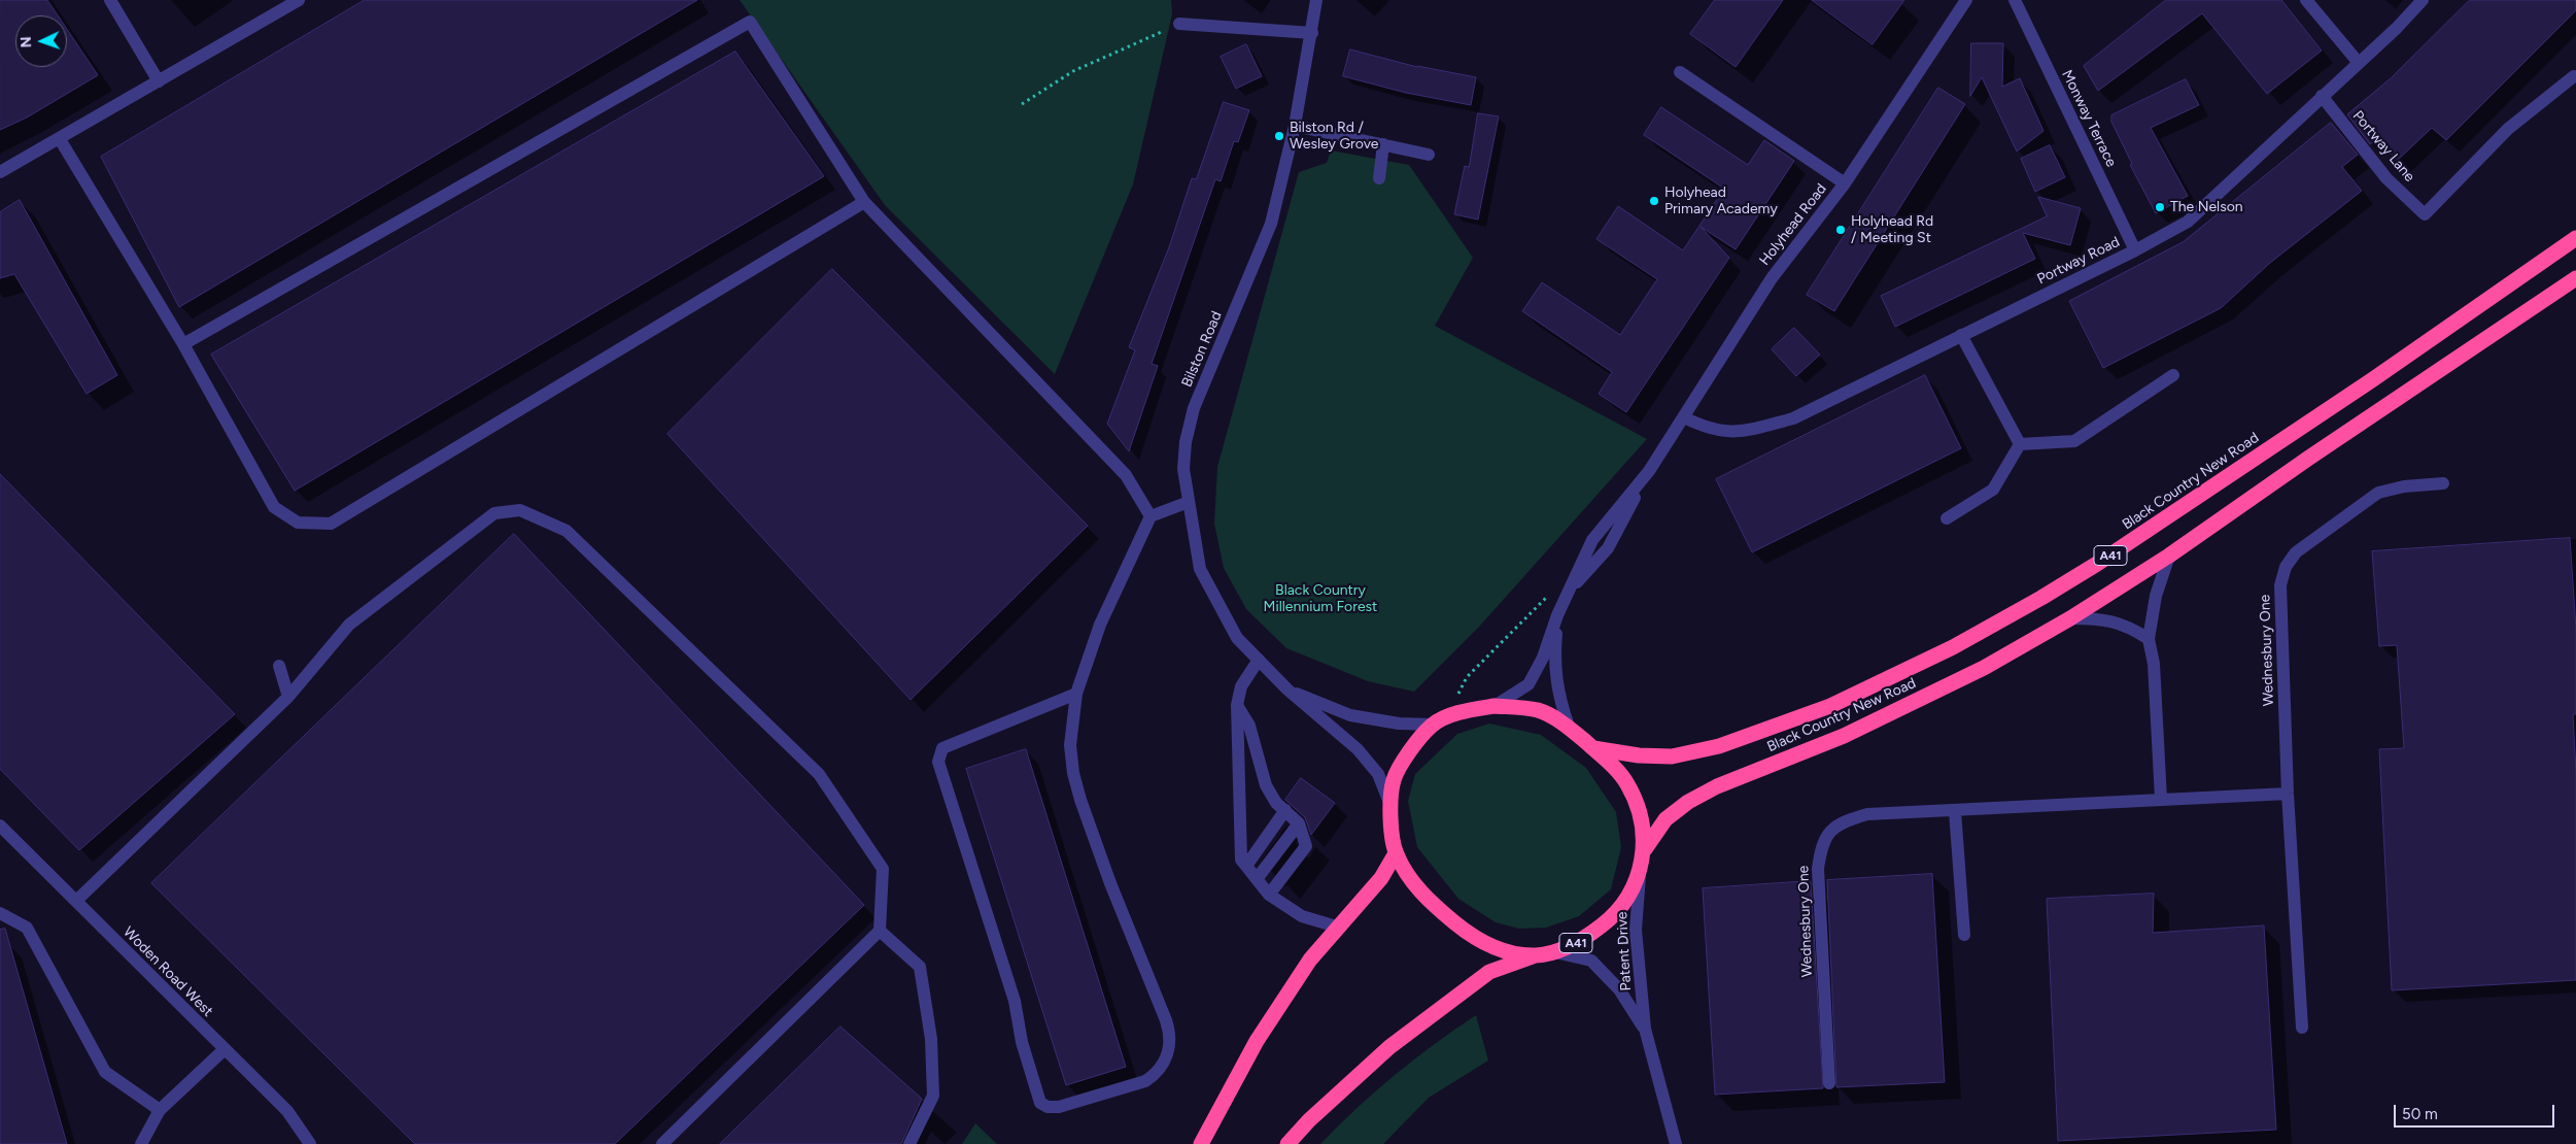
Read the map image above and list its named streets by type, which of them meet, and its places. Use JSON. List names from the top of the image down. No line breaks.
{"streets":{"highway":["Black Country New Road","A41"],"street":["Monway Terrace","Portway Lane","Holyhead Road","Portway Road","Bilston Road","Wednesbury One","Patent Drive","Woden Road West"]},"crossings":[["Monway Terrace","Portway Road"],["Portway Lane","Portway Road"],["Holyhead Road","Portway Road"],["Holyhead Road","A41"],["Bilston Road","A41"],["Black Country New Road","A41"],["A41","Patent Drive"]],"parks":["Black Country Millennium Forest"],"places":["Bilston Rd / Wesley Grove","Holyhead Primary Academy","The Nelson","Holyhead Rd / Meeting St"],"scale_bar":"50 m","north":"left"}
